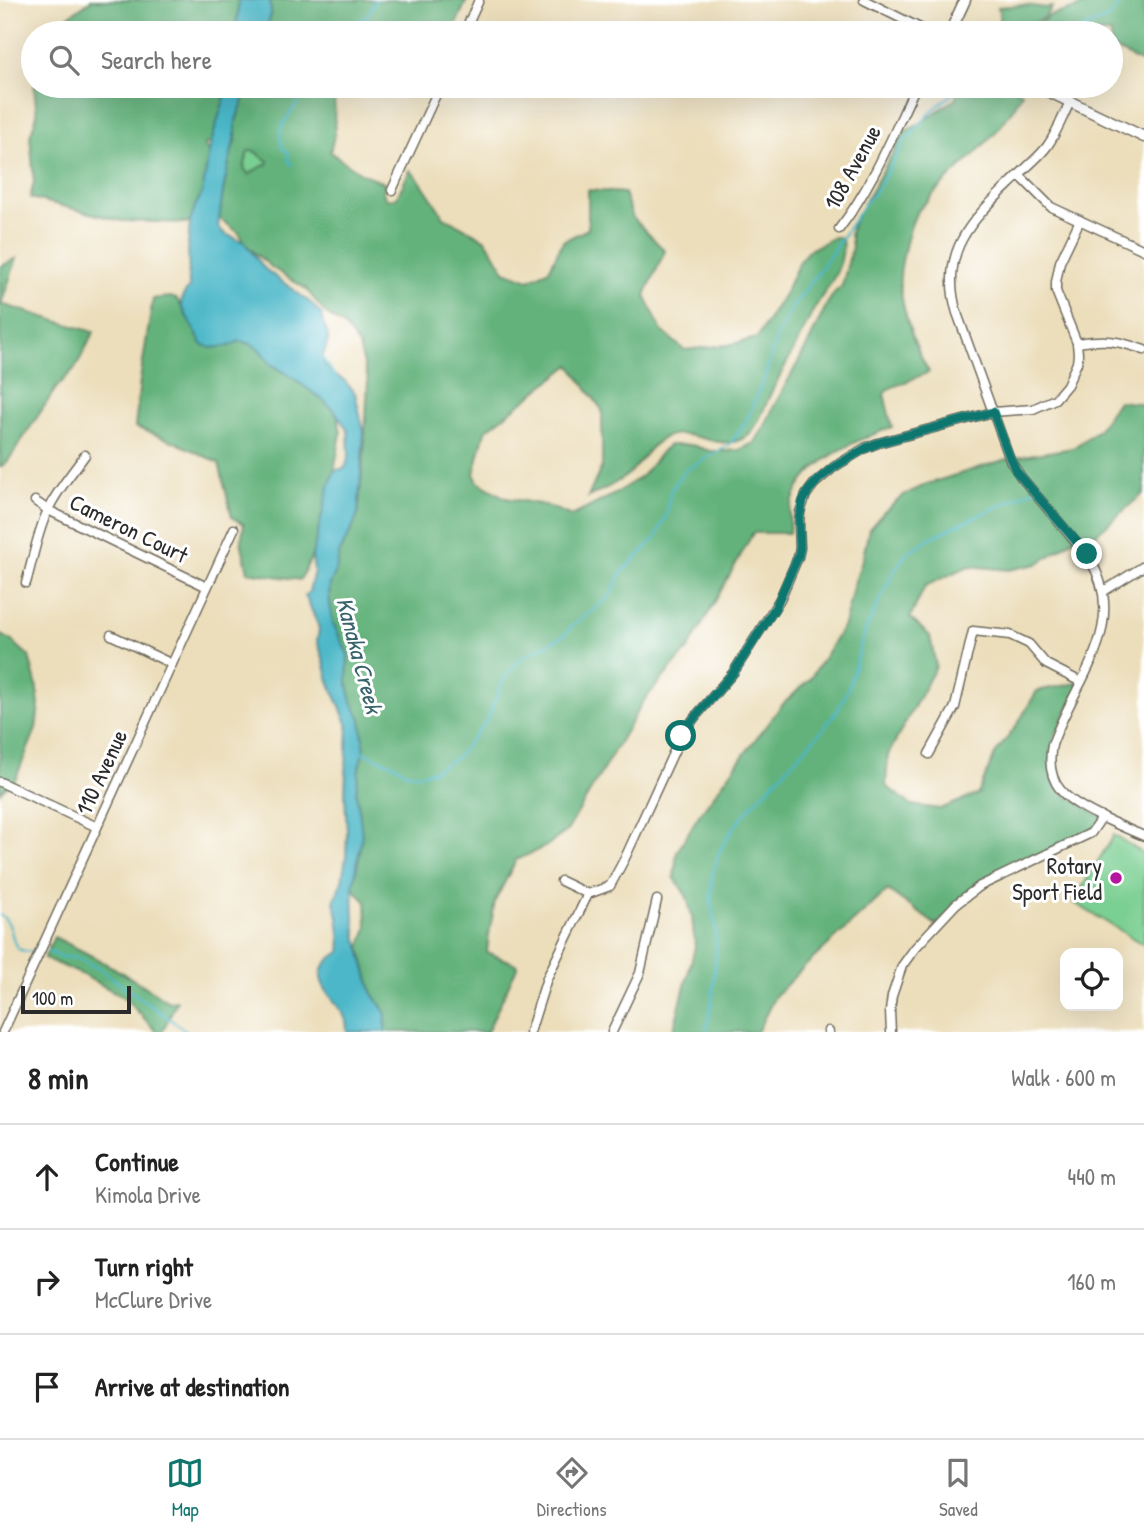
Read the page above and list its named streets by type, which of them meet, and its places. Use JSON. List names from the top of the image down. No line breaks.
{"streets":{"street":["108 Avenue","Cameron Court","110 Avenue"]},"crossings":[["Cameron Court","110 Avenue"]],"water":["Kanaka Creek"],"places":["Rotary Sport Field"],"scale_bar":"100 m","page":{"search":"Search here","scale":"100 m","heading":["8 min","Walk · 600 m"],"list":[["Continue","Kimola Drive","440 m"],["Turn right","McClure Drive","160 m"],"Arrive at destination"],"nav":["Map","Directions","Saved"]}}
